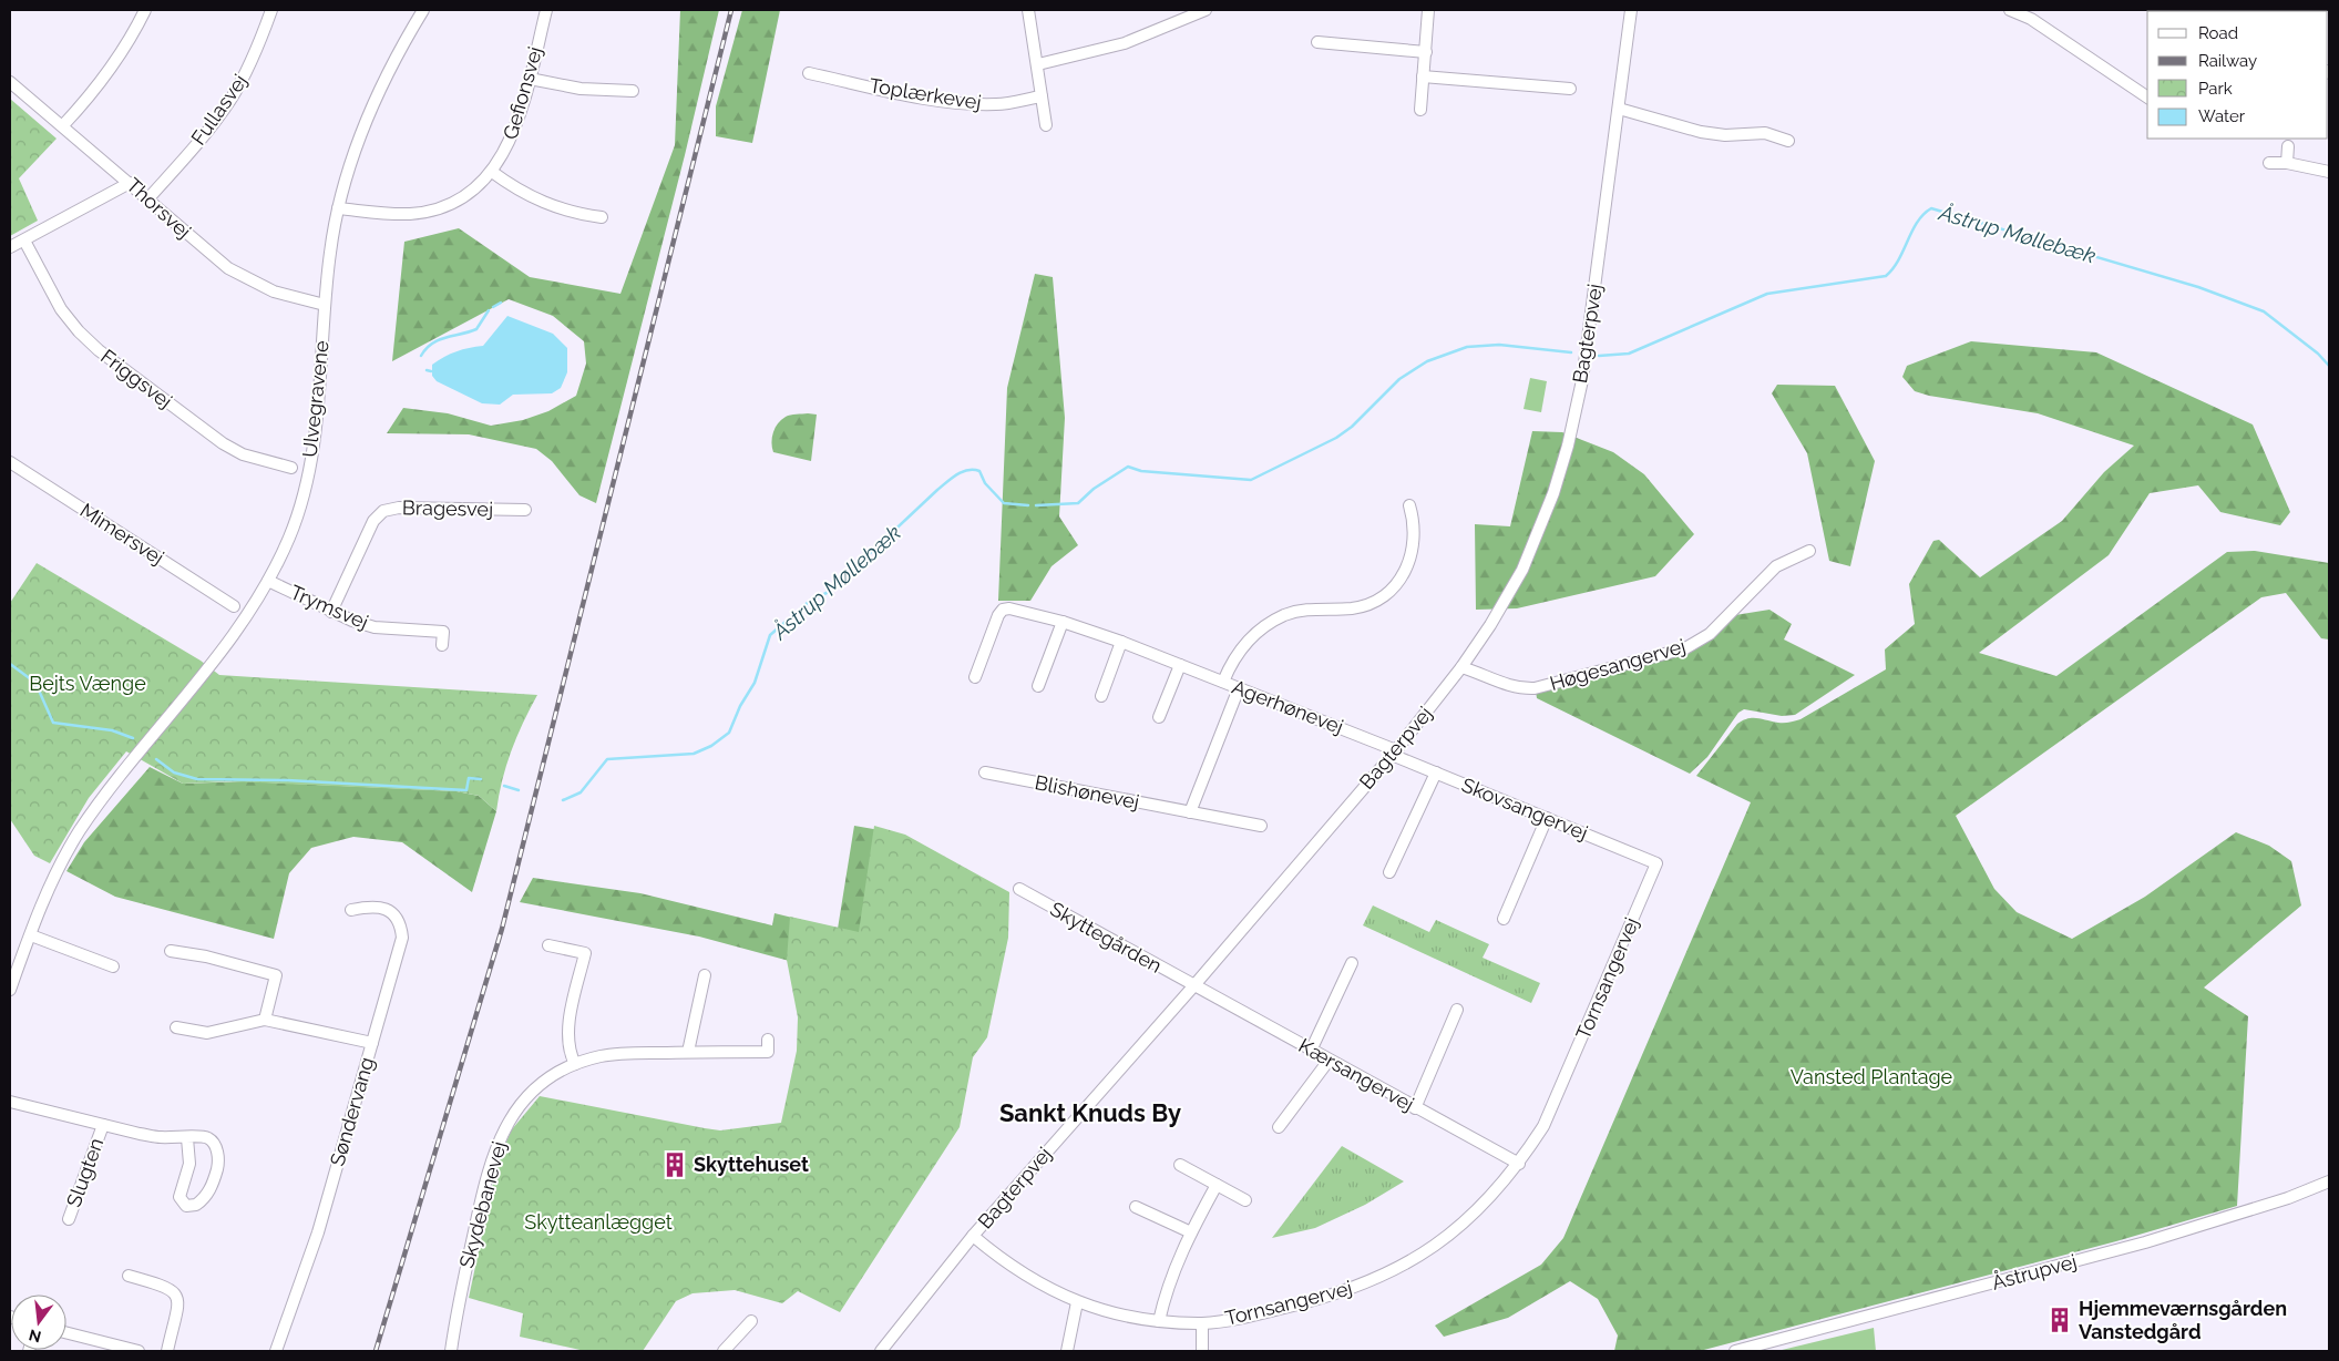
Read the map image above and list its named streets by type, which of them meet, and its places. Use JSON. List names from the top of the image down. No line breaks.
{"streets":{"street":["Gefionsvej","Toplærkevej","Fullasvej","Thorsvej","Bagterpvej","Friggsvej","Ulvegravene","Bragesvej","Mimersvej","Trymsvej","Høgesangervej","Agerhønevej","Blishønevej","Skovsangervej","Skyttegården","Tornsangervej","Kærsangervej","Søndervang","Slugten","Skydebanevej","Åstrupvej"]},"crossings":[["Gefionsvej","Ulvegravene"],["Fullasvej","Thorsvej"],["Thorsvej","Ulvegravene"],["Bagterpvej","Høgesangervej"],["Bagterpvej","Agerhønevej"],["Bagterpvej","Skovsangervej"],["Bagterpvej","Skyttegården"],["Bagterpvej","Tornsangervej"],["Bagterpvej","Kærsangervej"],["Ulvegravene","Trymsvej"],["Bragesvej","Trymsvej"],["Agerhønevej","Skovsangervej"],["Skovsangervej","Tornsangervej"],["Skyttegården","Kærsangervej"],["Tornsangervej","Kærsangervej"]],"districts":["Sankt Knuds By"],"water":["Åstrup Møllebæk"],"parks":["Bejts Vænge","Vansted Plantage","Skytteanlægget"],"places":{"building":["Skyttehuset","Hjemmeværnsgården Vanstedgård"]},"legend":["Road","Railway","Park","Water"],"north":"bottom"}
